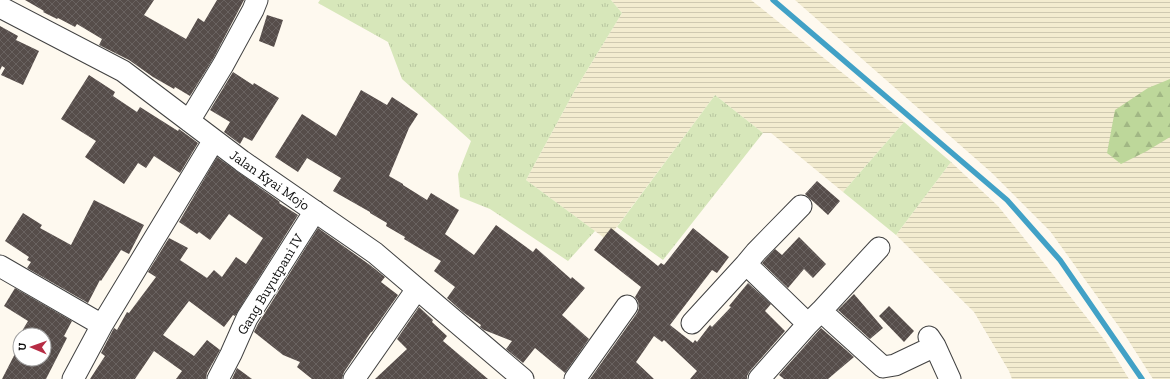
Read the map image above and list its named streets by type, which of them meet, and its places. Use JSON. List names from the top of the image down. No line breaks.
{"streets":{"street":["Jalan Kyai Mojo","Gang Buyutpani IV"]},"crossings":[["Jalan Kyai Mojo","Gang Buyutpani IV"]],"north":"left"}
